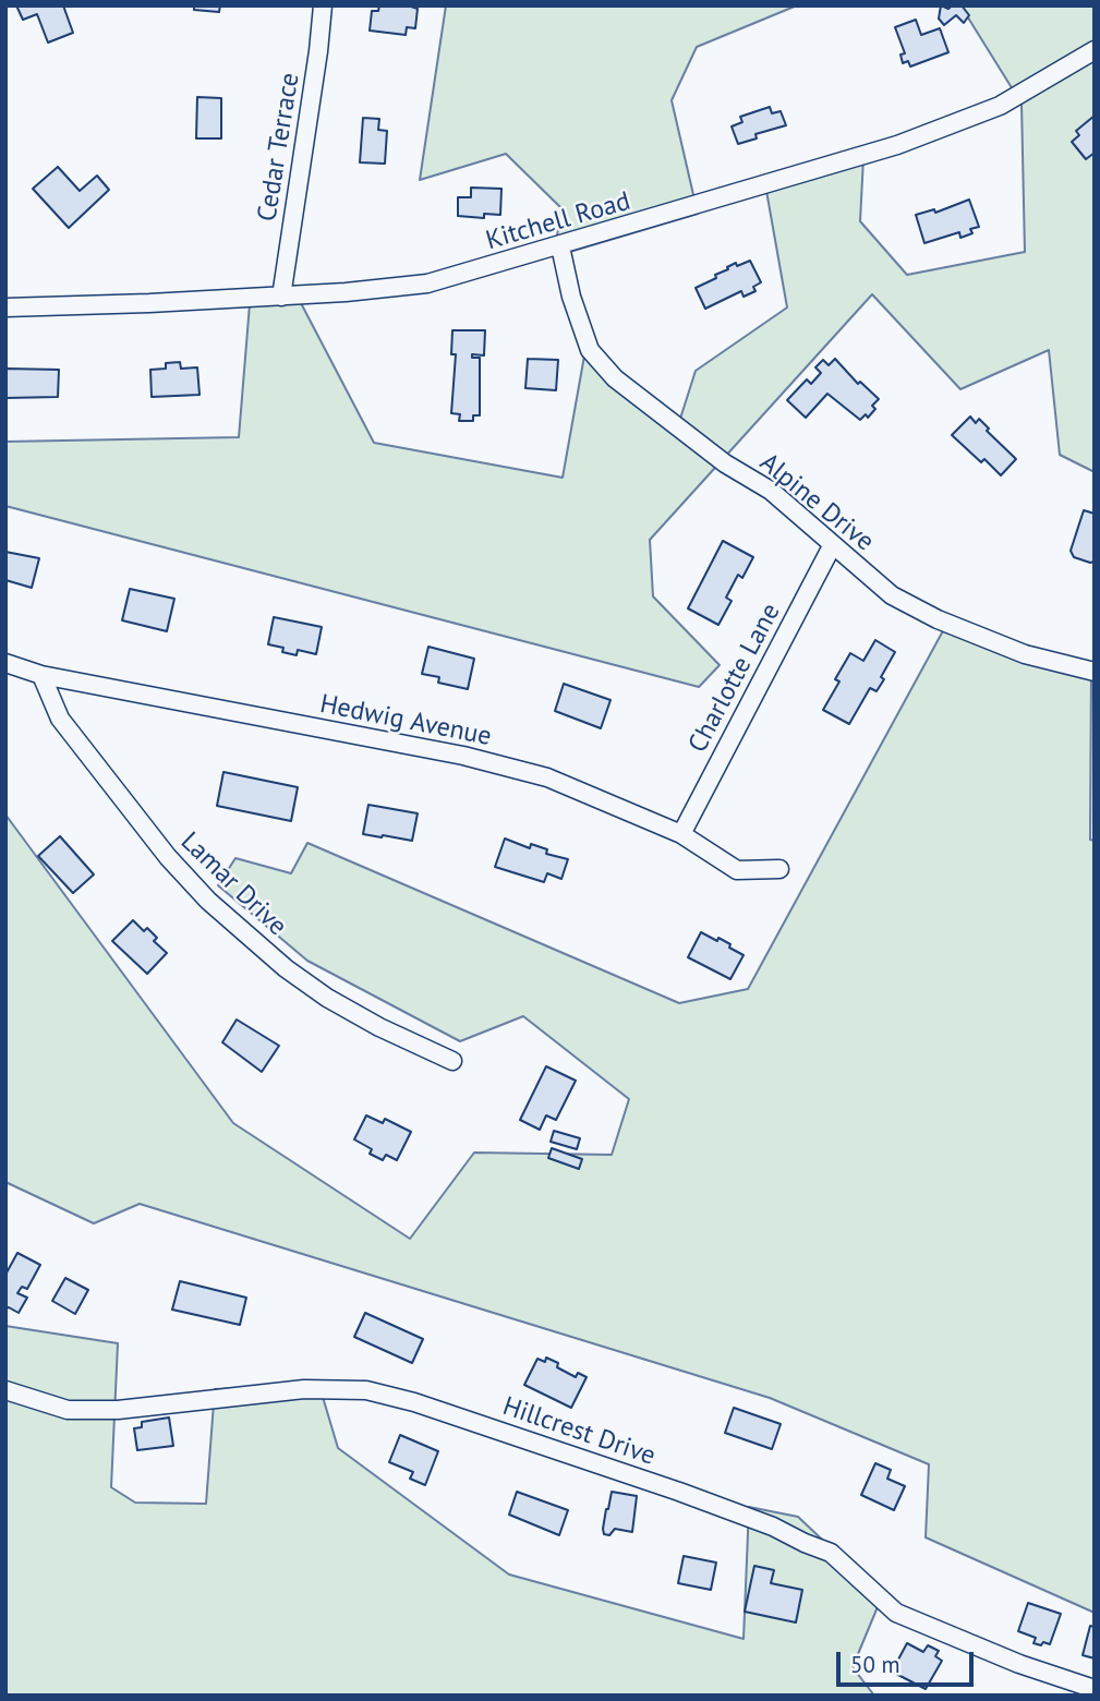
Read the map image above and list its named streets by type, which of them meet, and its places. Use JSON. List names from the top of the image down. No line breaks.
{"streets":{"street":["Cedar Terrace","Kitchell Road","Alpine Drive","Charlotte Lane","Hedwig Avenue","Lamar Drive","Hillcrest Drive"]},"crossings":[["Cedar Terrace","Kitchell Road"],["Kitchell Road","Alpine Drive"],["Alpine Drive","Charlotte Lane"],["Charlotte Lane","Hedwig Avenue"],["Hedwig Avenue","Lamar Drive"]],"scale_bar":"50 m"}
